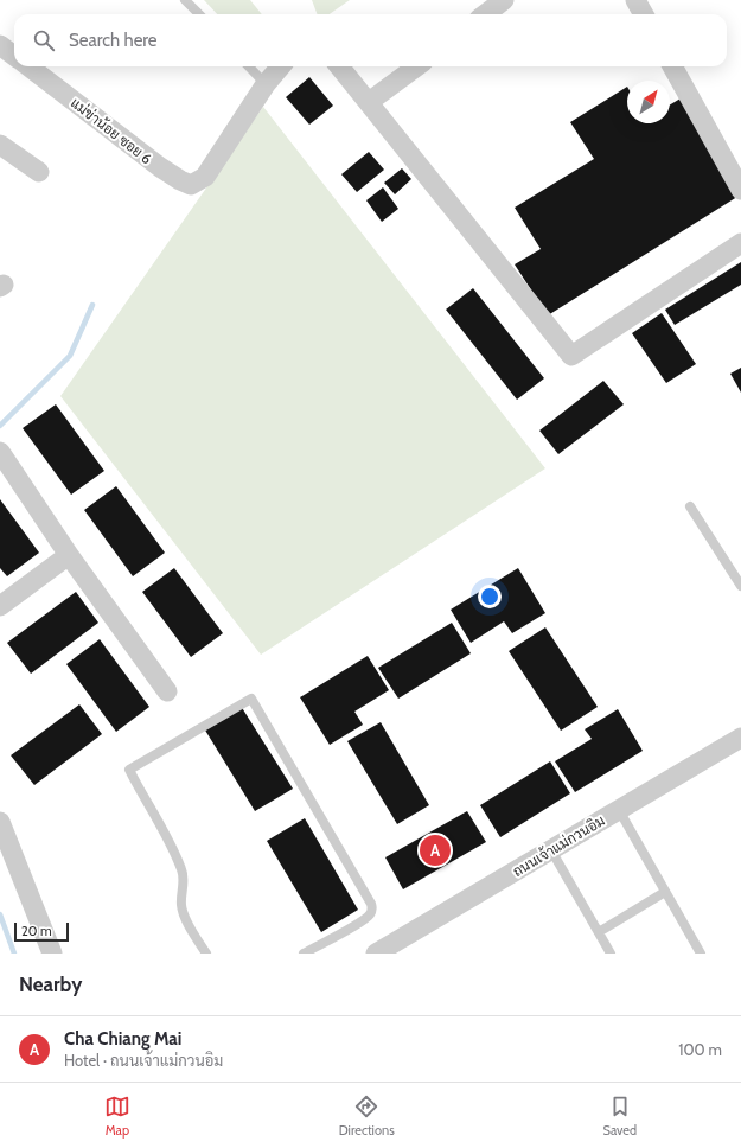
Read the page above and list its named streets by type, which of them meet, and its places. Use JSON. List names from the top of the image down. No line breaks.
{"streets":{"street":["แม่ข่าน้อย ซอย 6","ถนนเจ้าแม่กวนอิม"]},"scale_bar":"20 m","north":"top right","page":{"search":"Search here","pins":"A","scale":"20 m","heading":"Nearby","list":[{"mark":"A","name":"Cha Chiang Mai","note":"Hotel · ถนนเจ้าแม่กวนอิม","value":"100 m"}],"nav":["Map","Directions","Saved"]}}
